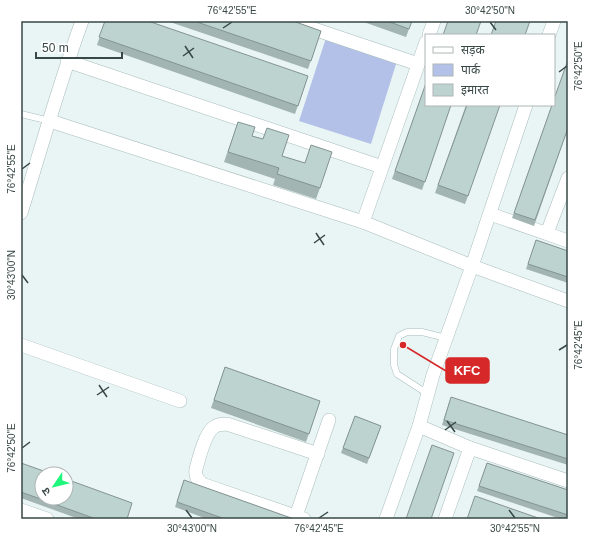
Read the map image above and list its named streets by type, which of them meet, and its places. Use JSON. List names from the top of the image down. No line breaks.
{"places":["KFC"],"legend":["सड़क","पार्क","इमारत"],"scale_bar":"50 m","north":"bottom left","coordinates":["76°42'55\"E","30°42'50\"N","76°42'50\"E","30°43'00\"N","76°42'45\"E","30°42'55\"N"]}
